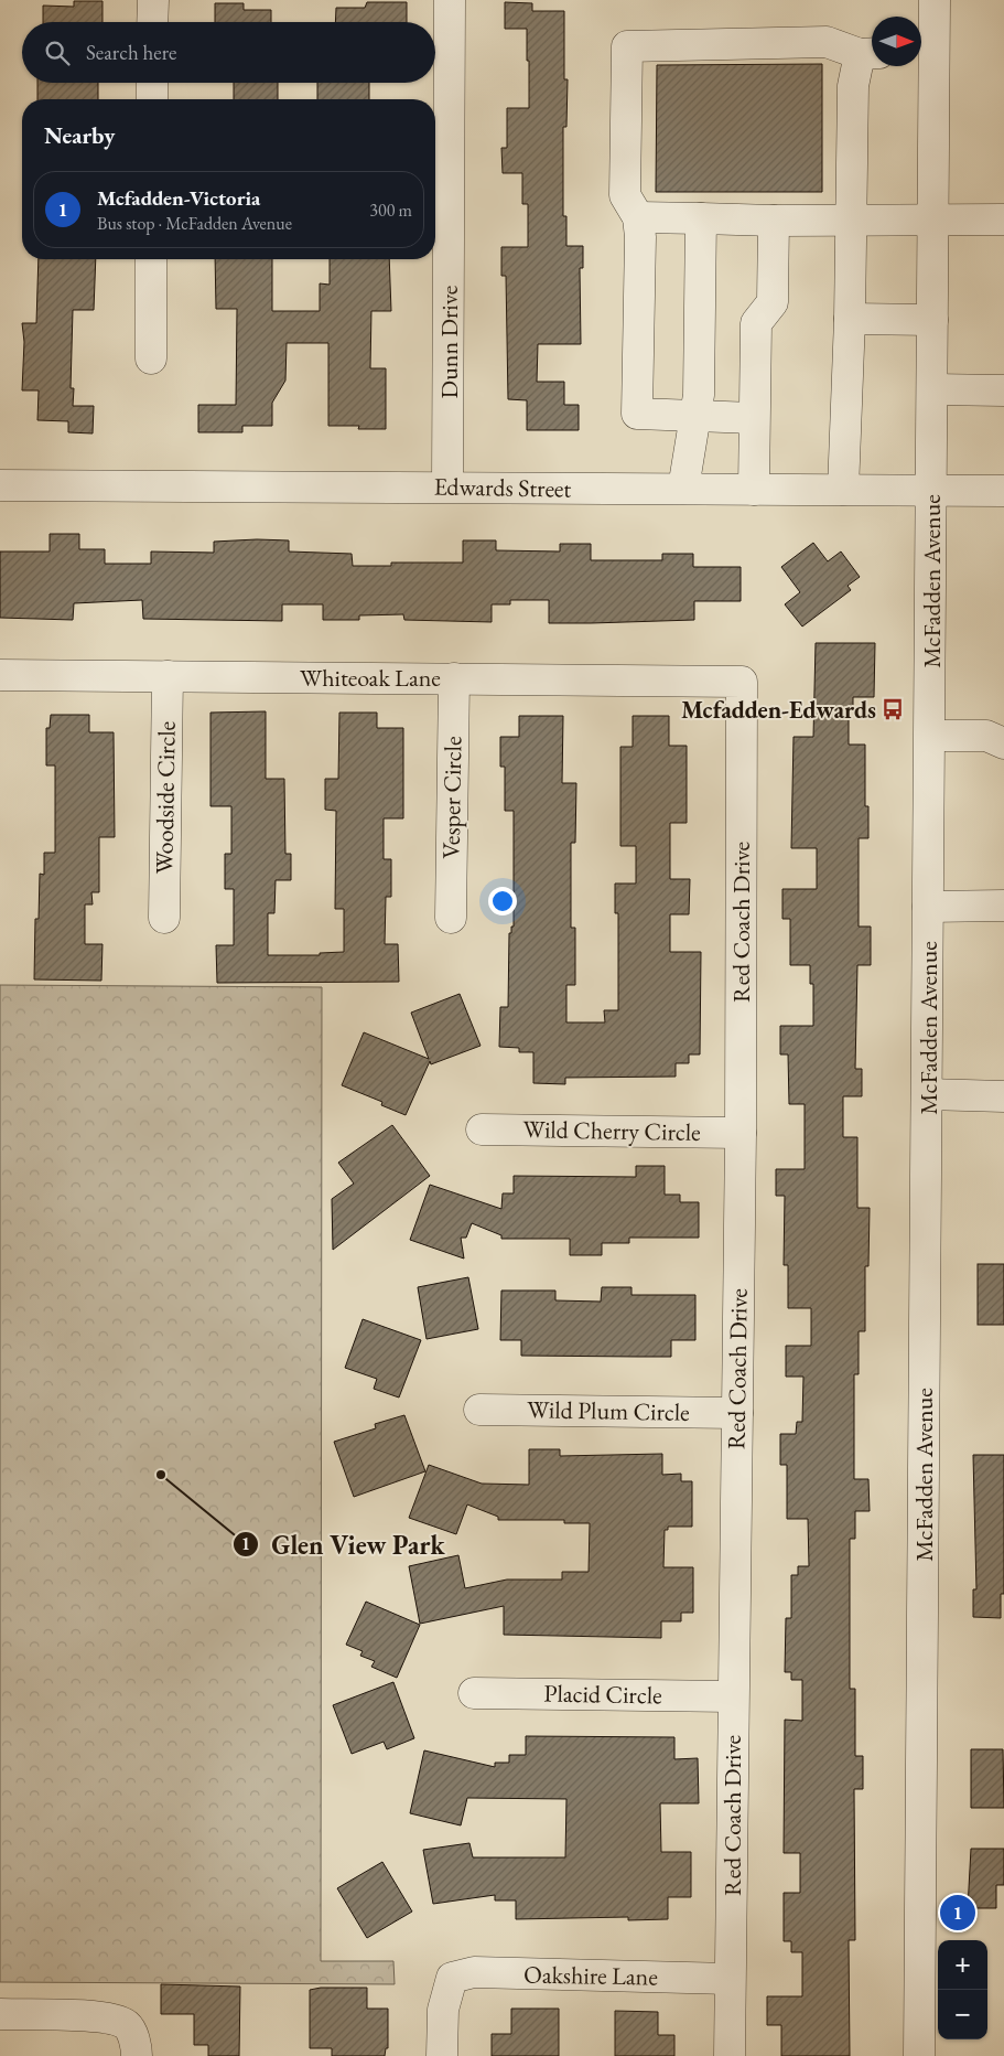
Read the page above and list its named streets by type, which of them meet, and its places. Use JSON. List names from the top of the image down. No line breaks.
{"streets":{"street":["Dunn Drive","Edwards Street","McFadden Avenue","Whiteoak Lane","Woodside Circle","Vesper Circle","Red Coach Drive","Wild Cherry Circle","Wild Plum Circle","Placid Circle","Oakshire Lane"]},"crossings":[["Dunn Drive","Edwards Street"],["Edwards Street","McFadden Avenue"],["Whiteoak Lane","Woodside Circle"],["Whiteoak Lane","Vesper Circle"],["Whiteoak Lane","Red Coach Drive"],["Red Coach Drive","Wild Cherry Circle"],["Red Coach Drive","Wild Plum Circle"],["Red Coach Drive","Placid Circle"],["Red Coach Drive","Oakshire Lane"]],"places":{"bus stop":["Mcfadden-Edwards"],"other":["Glen View Park"]},"north":"right","page":{"search":"Search here","heading":"Nearby","list":[{"mark":"1","name":"Mcfadden-Victoria","note":"Bus stop · McFadden Avenue","value":"300 m"}],"pins":"1","map_buttons":["+","−"]}}
